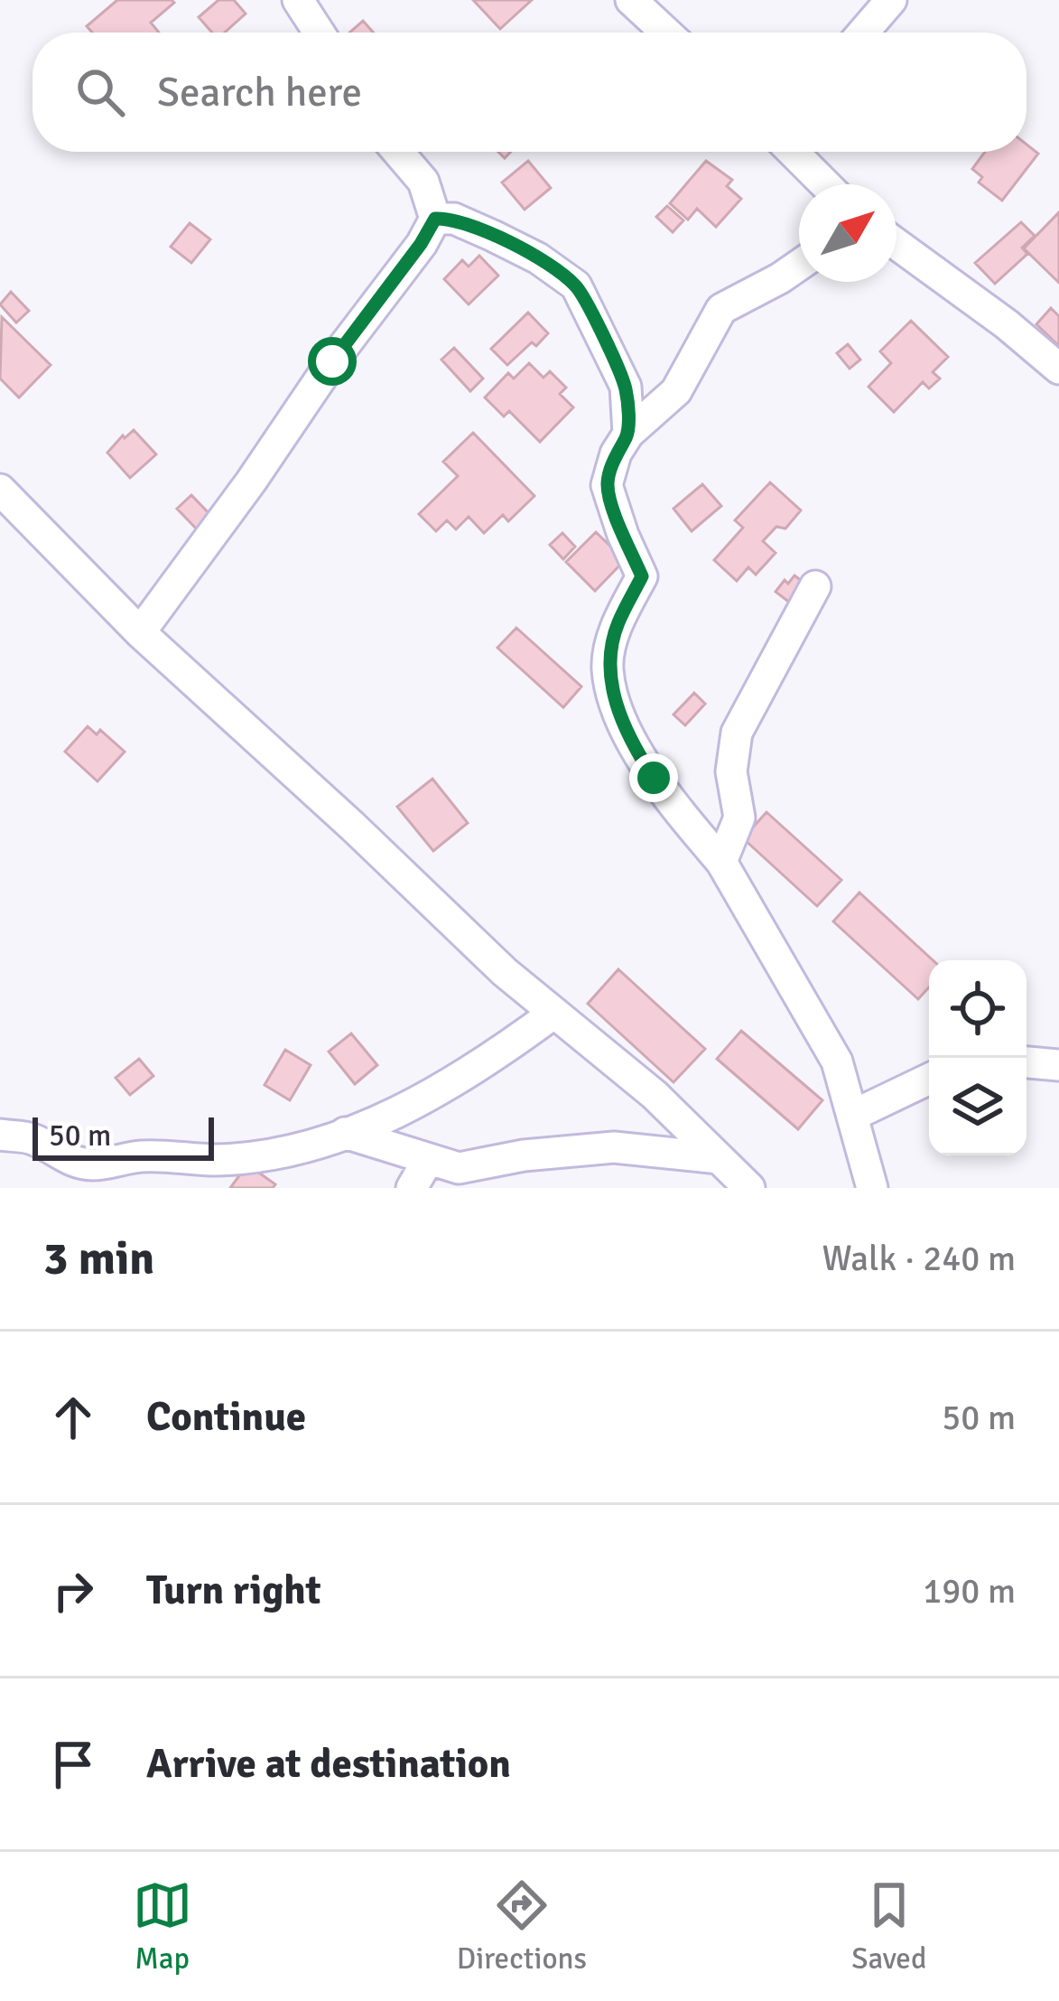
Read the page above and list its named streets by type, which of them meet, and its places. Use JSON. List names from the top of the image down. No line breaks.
{"scale_bar":"50 m","north":"top right","page":{"search":"Search here","scale":"50 m","heading":["3 min","Walk · 240 m"],"list":[["Continue","50 m"],["Turn right","190 m"],"Arrive at destination"],"nav":["Map","Directions","Saved"]}}
